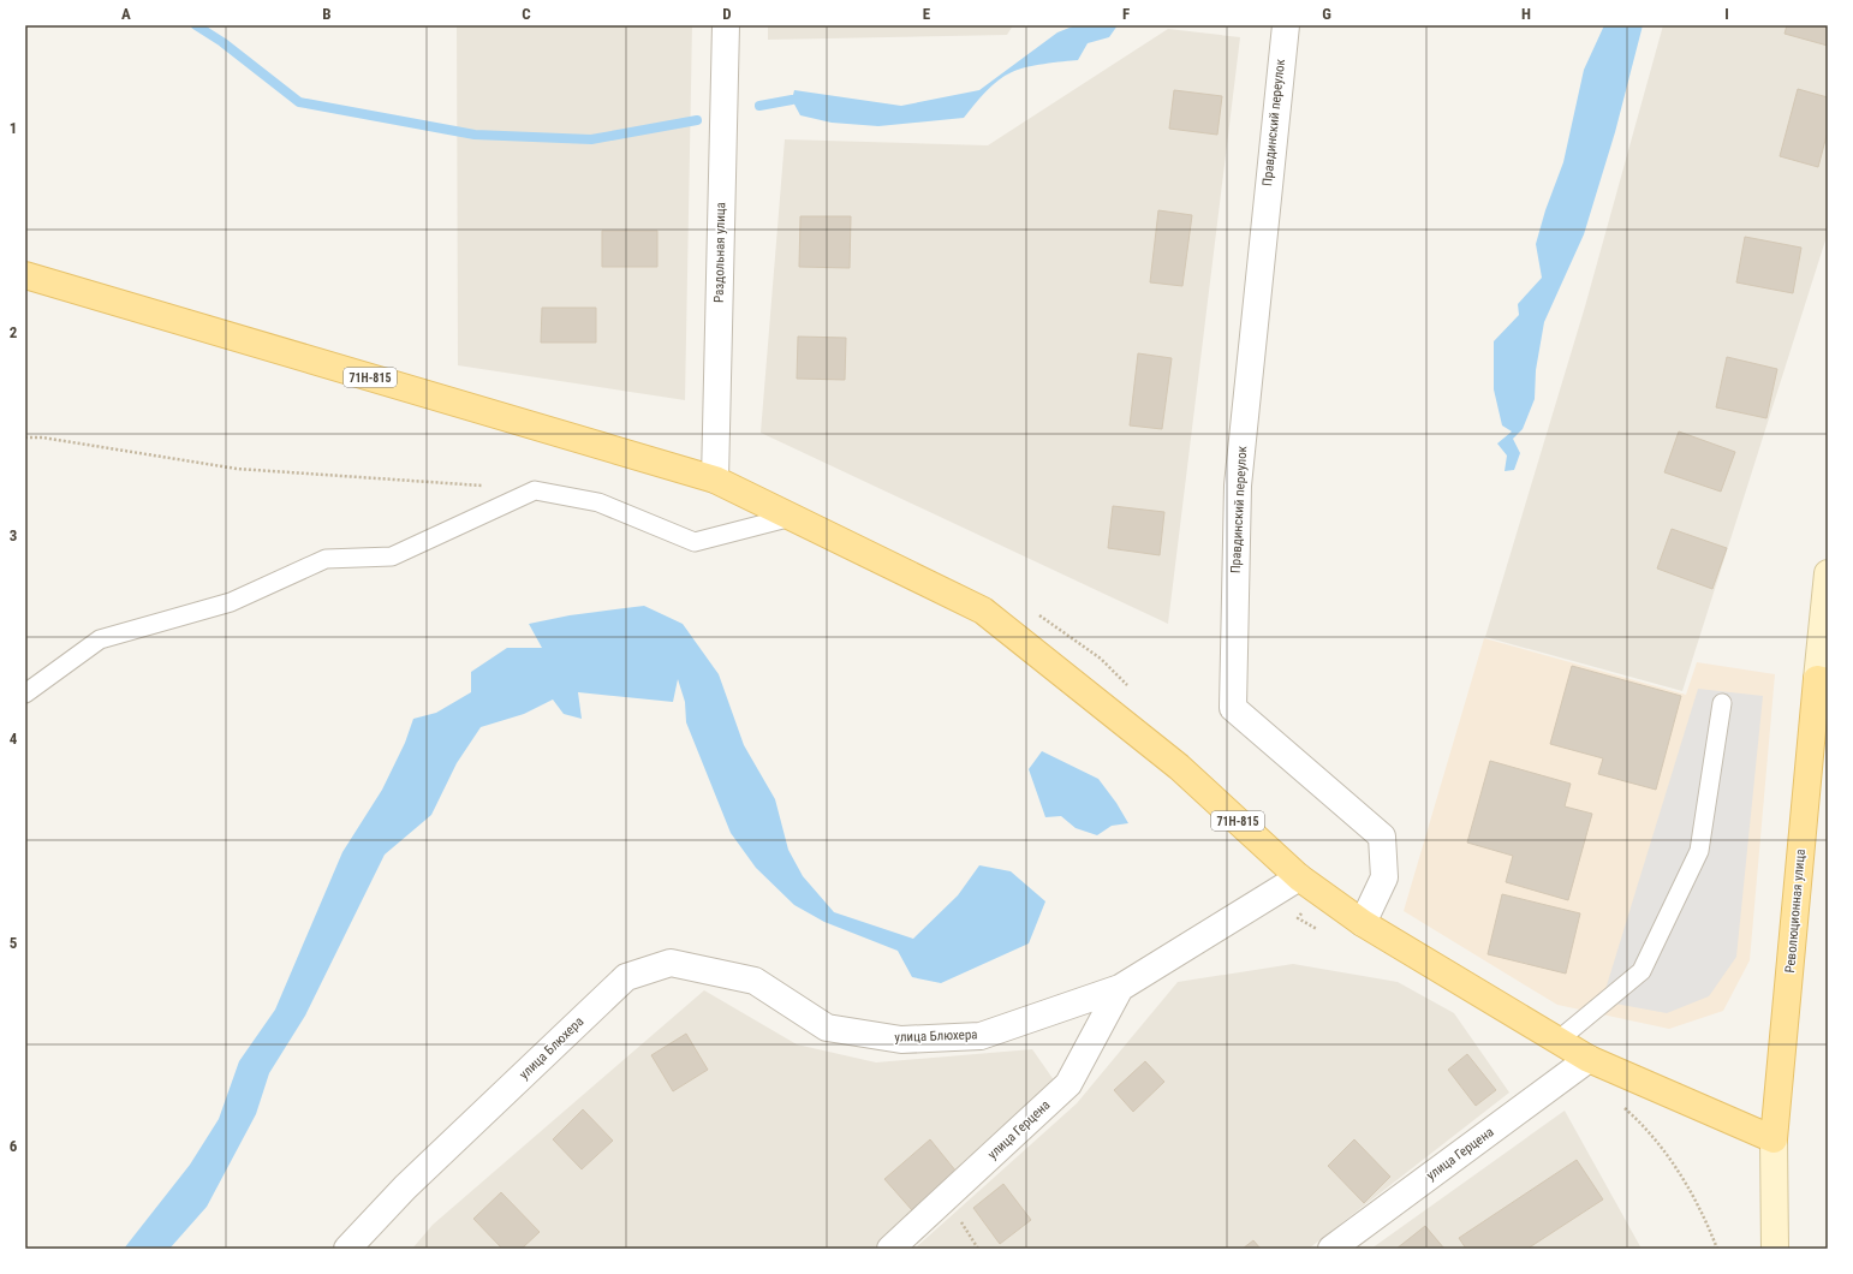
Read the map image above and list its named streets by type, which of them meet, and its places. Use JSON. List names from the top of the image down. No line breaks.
{"streets":{"main road":["71Н-815","Революционная улица"],"street":["Правдинский переулок","Раздольная улица","улица Блюхера","улица Герцена"]},"crossings":[["Правдинский переулок","71Н-815"],["Раздольная улица","71Н-815"],["71Н-815","Революционная улица"],["71Н-815","улица Блюхера"],["71Н-815","улица Герцена"],["улица Блюхера","улица Герцена"]],"grid":{"columns":["A","B","C","D","E","F","G","H","I"],"rows":["1","2","3","4","5","6"]}}
